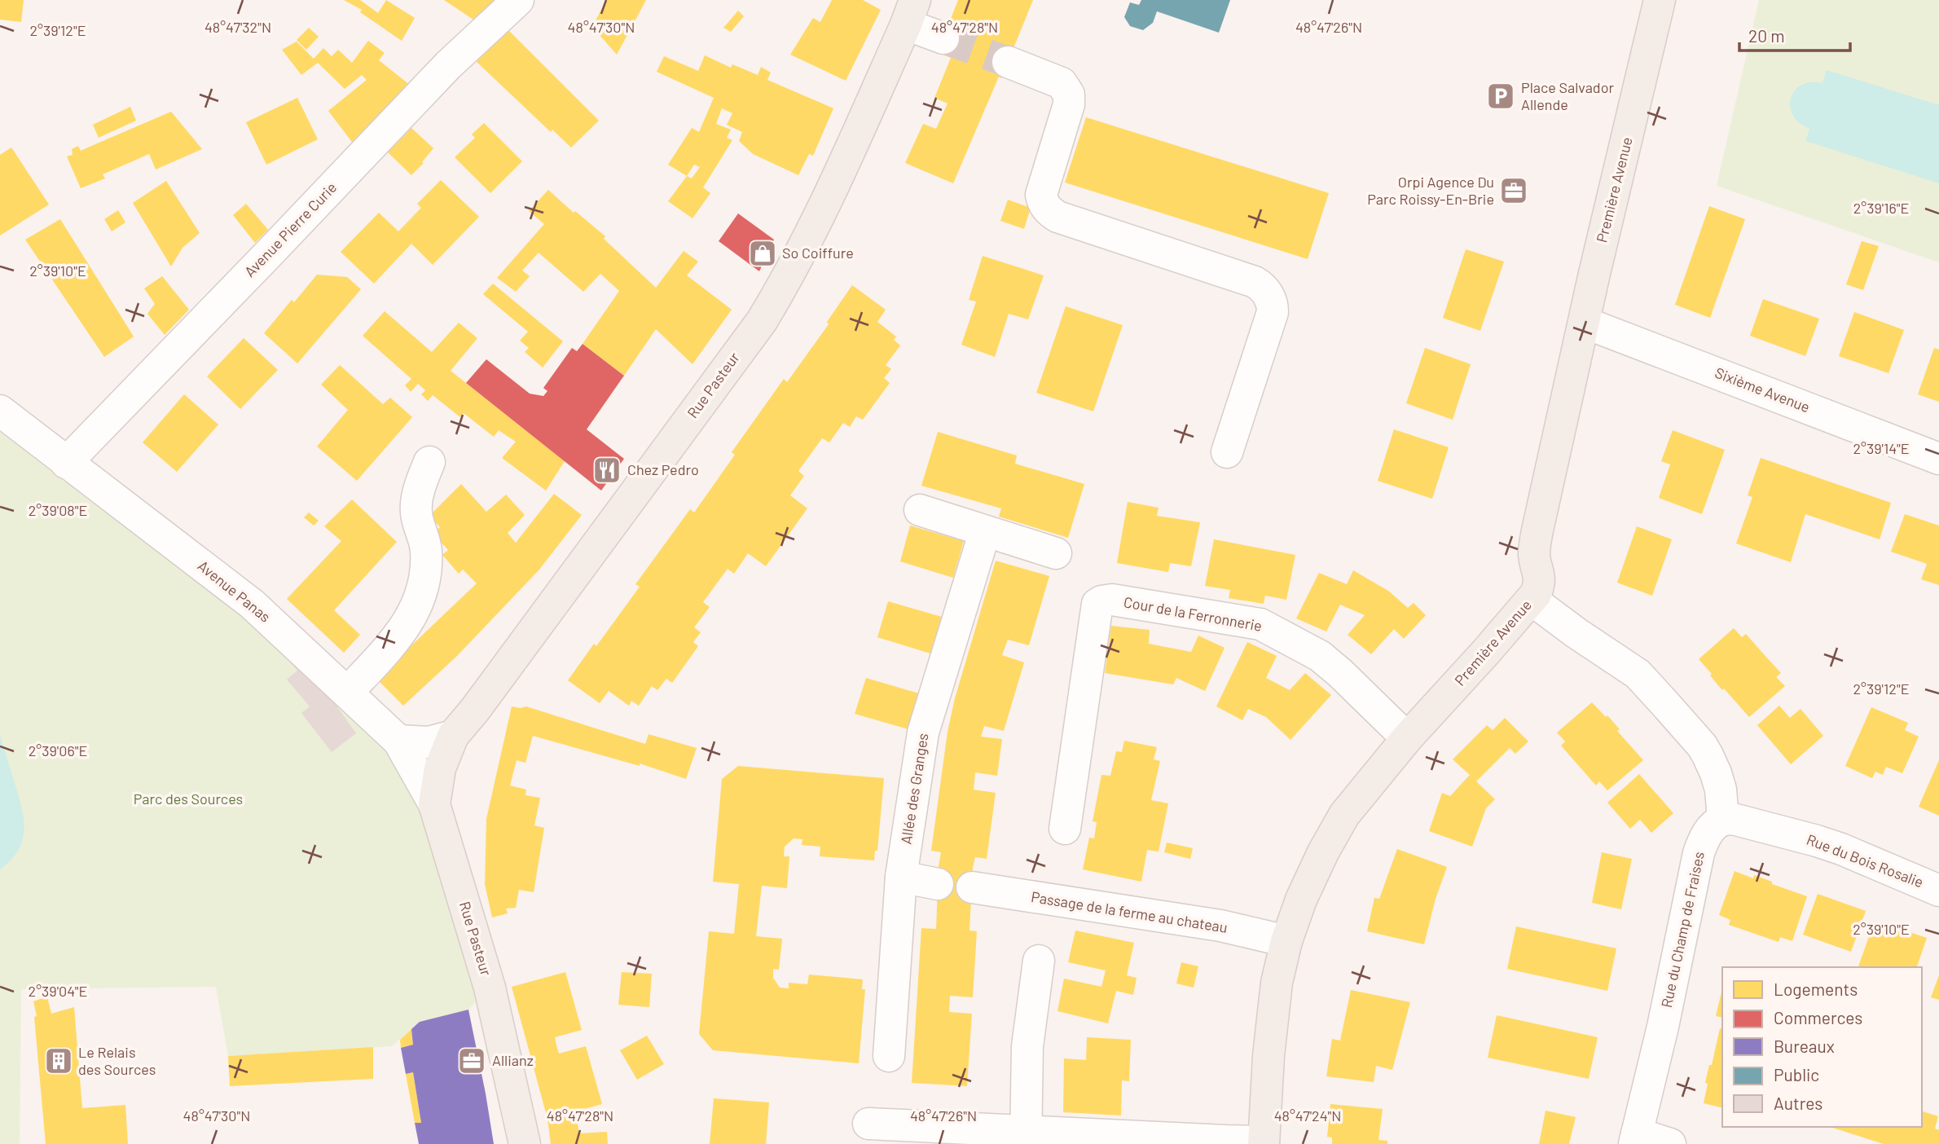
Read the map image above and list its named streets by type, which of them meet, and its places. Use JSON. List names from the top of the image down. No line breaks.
{"streets":{"main road":["Première Avenue","Rue Pasteur"],"street":["Avenue Pierre Curie","Sixième Avenue","Avenue Panas","Cour de la Ferronnerie","Allée des Granges","Rue du Bois Rosalie","Passage de la ferme au chateau","Rue du Champ de Fraises"]},"crossings":[["Première Avenue","Sixième Avenue"],["Première Avenue","Cour de la Ferronnerie"],["Première Avenue","Passage de la ferme au chateau"],["Avenue Pierre Curie","Avenue Panas"],["Rue Pasteur","Avenue Panas"],["Rue du Bois Rosalie","Rue du Champ de Fraises"]],"parks":["Parc des Sources"],"places":{"parking":["Place Salvador Allende"],"office":["Orpi Agence Du Parc Roissy-En-Brie","Allianz"],"shop":["So Coiffure"],"restaurant":["Chez Pedro"],"building":["Le Relais des Sources"]},"legend":["Logements","Commerces","Bureaux","Public","Autres"],"scale_bar":"20 m","coordinates":["48°47'32\"N","48°47'30\"N","48°47'28\"N","48°47'26\"N","2°39'12\"E","2°39'16\"E","2°39'10\"E","2°39'14\"E","2°39'08\"E","2°39'06\"E","2°39'04\"E","48°47'24\"N"]}
